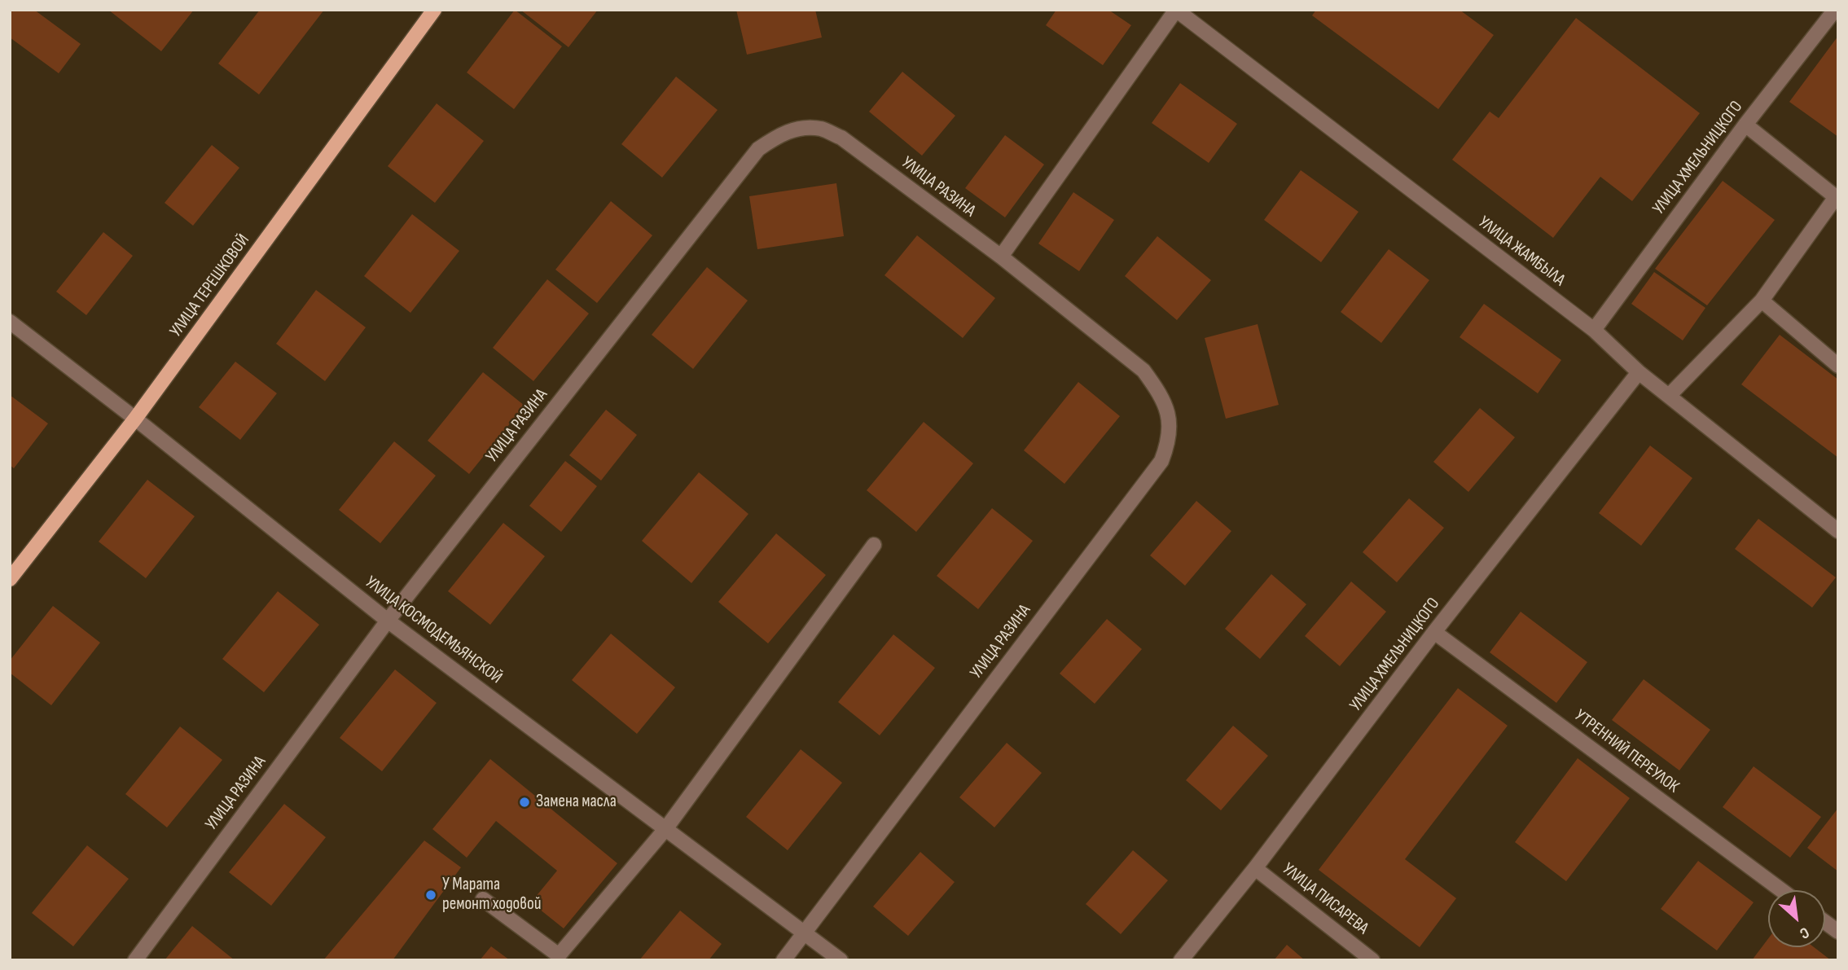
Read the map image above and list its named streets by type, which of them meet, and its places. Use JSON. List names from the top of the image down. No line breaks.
{"streets":{"main road":["УЛИЦА ТЕРЕШКОВОЙ"],"street":["УЛИЦА ХМЕЛЬНИЦКОГО","УЛИЦА РАЗИНА","УЛИЦА ЖАМБЫЛА","УЛИЦА КОСМОДЕМЬЯНСКОЙ","УТРЕННИЙ ПЕРЕУЛОК","УЛИЦА ПИСАРЕВА"]},"crossings":[["УЛИЦА ХМЕЛЬНИЦКОГО","УЛИЦА ЖАМБЫЛА"],["УЛИЦА ХМЕЛЬНИЦКОГО","УТРЕННИЙ ПЕРЕУЛОК"],["УЛИЦА ХМЕЛЬНИЦКОГО","УЛИЦА ПИСАРЕВА"],["УЛИЦА РАЗИНА","УЛИЦА КОСМОДЕМЬЯНСКОЙ"],["УЛИЦА ТЕРЕШКОВОЙ","УЛИЦА КОСМОДЕМЬЯНСКОЙ"]],"places":["Замена масла","У Марата ремонт ходовой"],"north":"bottom right"}
